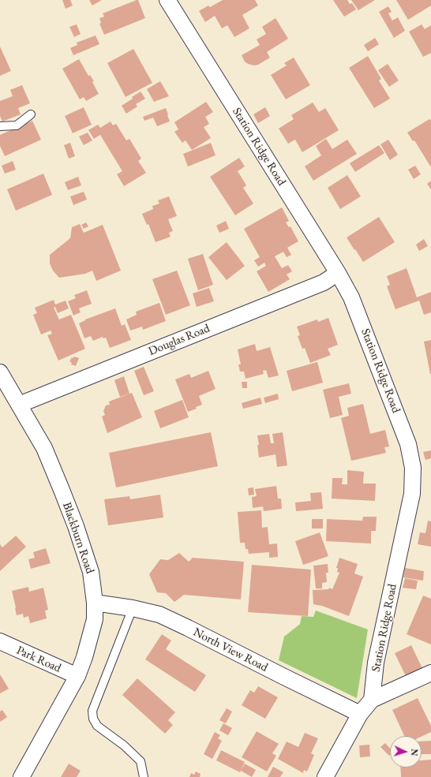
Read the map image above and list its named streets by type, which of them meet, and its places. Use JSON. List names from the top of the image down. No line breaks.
{"streets":{"street":["Station Ridge Road","Douglas Road","Blackburn Road","North View Road","Park Road"]},"crossings":[["Station Ridge Road","Douglas Road"],["Douglas Road","Blackburn Road"],["Blackburn Road","North View Road"],["Blackburn Road","Park Road"]],"north":"right"}
